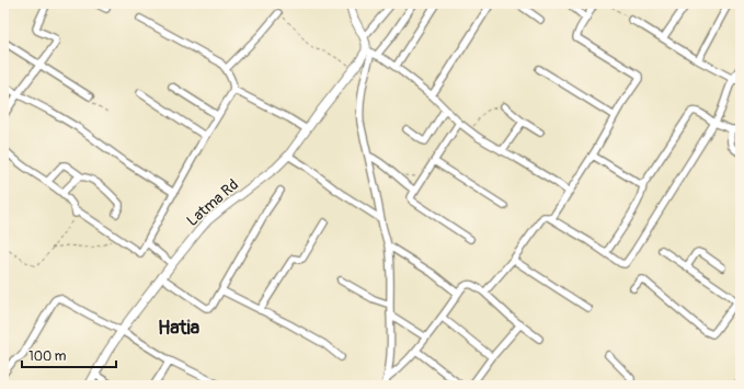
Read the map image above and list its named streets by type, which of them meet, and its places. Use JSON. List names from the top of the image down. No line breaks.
{"streets":{"street":["Latma Rd"]},"districts":["Hatia"],"scale_bar":"100 m"}
